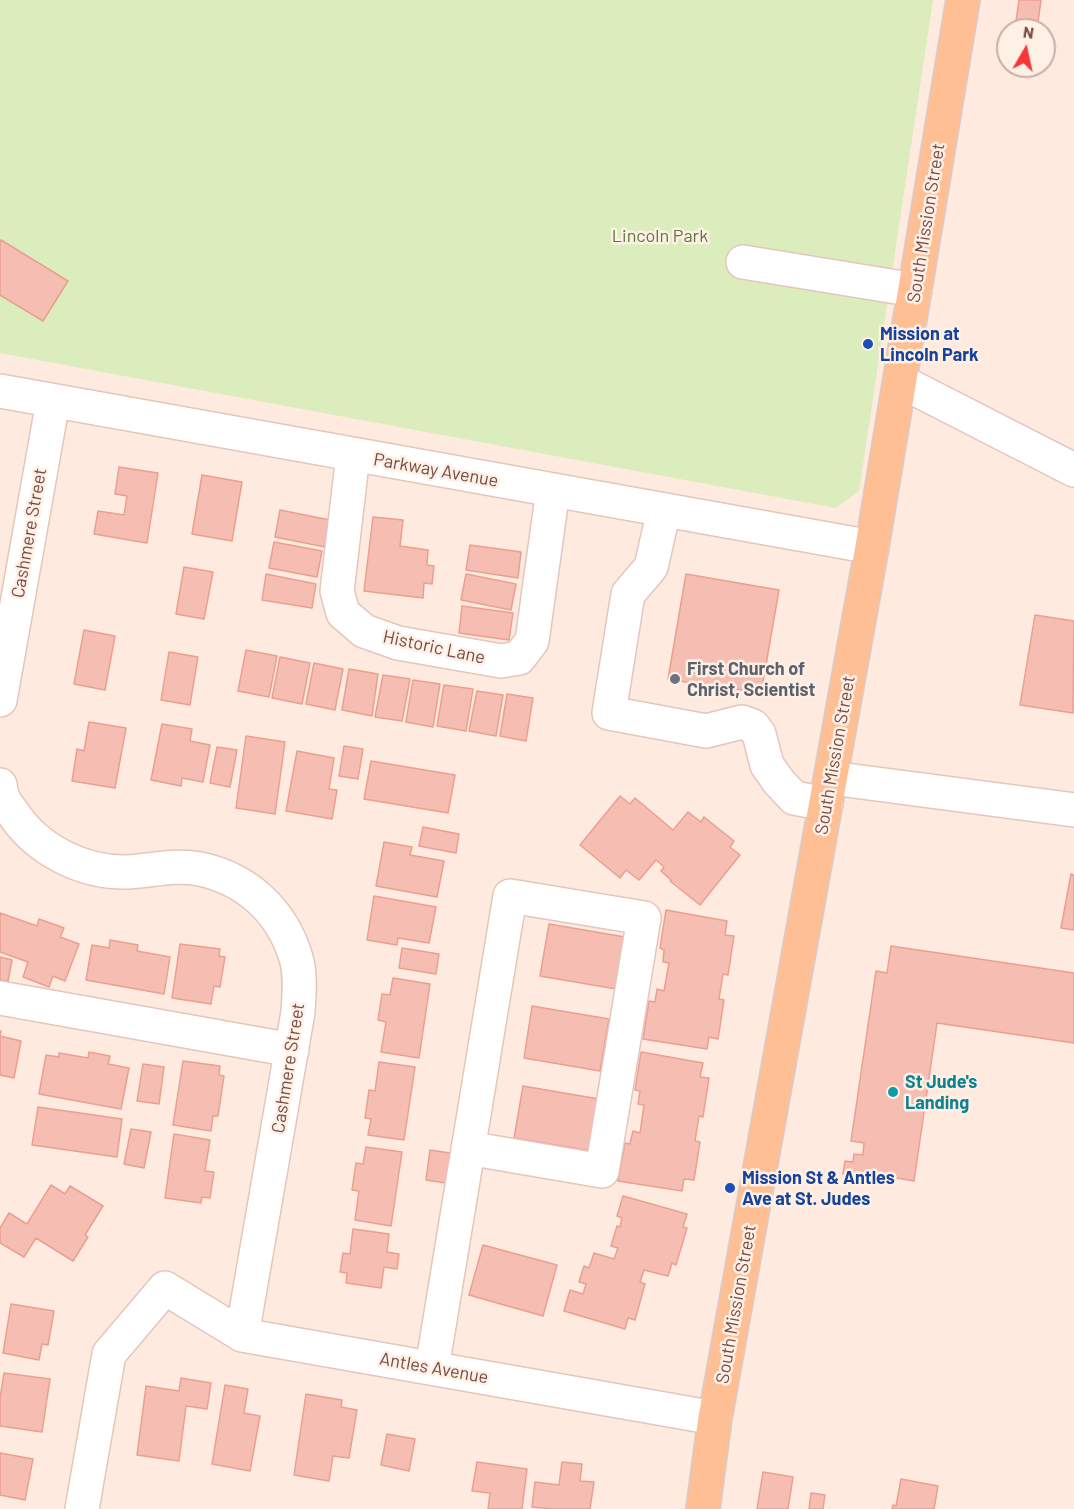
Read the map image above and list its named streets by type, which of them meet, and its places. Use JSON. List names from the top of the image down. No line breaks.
{"streets":{"main road":["South Mission Street"],"street":["Parkway Avenue","Cashmere Street","Historic Lane","Antles Avenue"]},"crossings":[["South Mission Street","Parkway Avenue"],["South Mission Street","Antles Avenue"],["Parkway Avenue","Cashmere Street"],["Parkway Avenue","Historic Lane"],["Cashmere Street","Antles Avenue"]],"parks":["Lincoln Park"],"places":["Mission at Lincoln Park","First Church of Christ, Scientist","St Jude's Landing","Mission St & Antles Ave at St. Judes"],"north":"top"}
